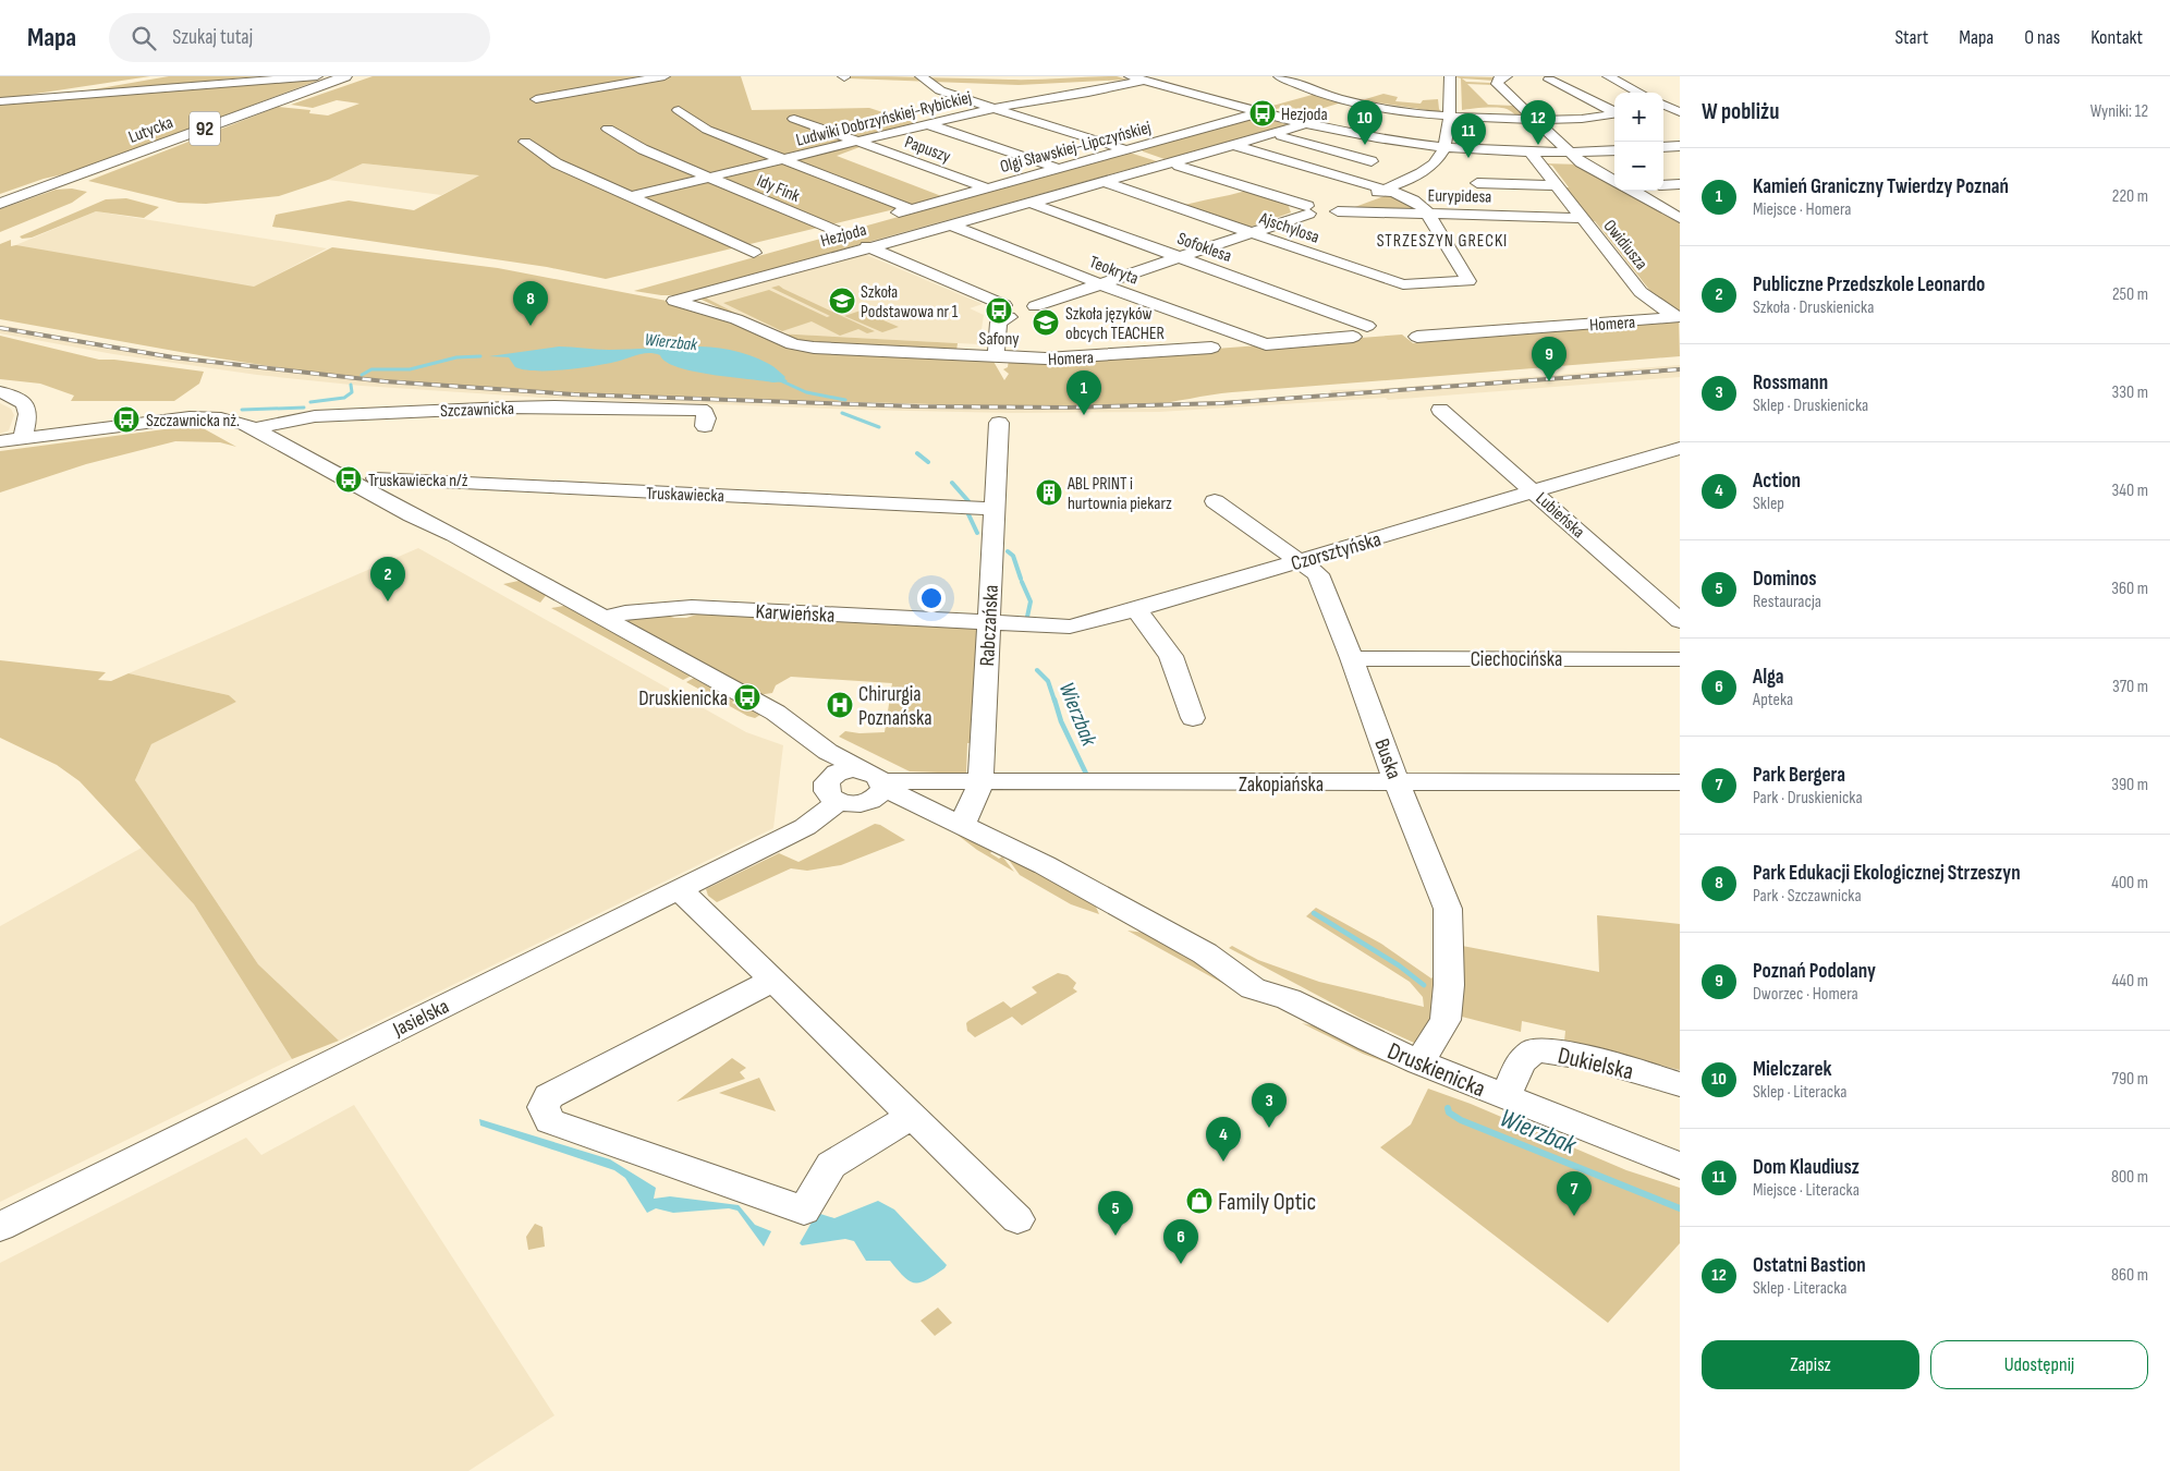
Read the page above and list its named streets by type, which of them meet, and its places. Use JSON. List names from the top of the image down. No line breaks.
{"streets":{"main road":["Lutycka","92"],"street":["Ludwiki Dobrzyńskiej-Rybickiej","Olgi Sławskiej-Lipczyńskiej","Papuszy","Idy Fink","Eurypidesa","Ajschylosa","Hezjoda","Owidiusza","Sofoklesa","Teokryta","Homera","Szczawnicka","Truskawiecka","Lubieńska","Czorsztyńska","Karwieńska","Rabczańska","Ciechocińska","Buska","Zakopiańska","Jasielska","Dukielska","Druskienicka"]},"crossings":[["Ludwiki Dobrzyńskiej-Rybickiej","Olgi Sławskiej-Lipczyńskiej"],["Ludwiki Dobrzyńskiej-Rybickiej","Papuszy"],["Ludwiki Dobrzyńskiej-Rybickiej","Idy Fink"],["Ludwiki Dobrzyńskiej-Rybickiej","Eurypidesa"],["Olgi Sławskiej-Lipczyńskiej","Papuszy"],["Olgi Sławskiej-Lipczyńskiej","Eurypidesa"],["Eurypidesa","Ajschylosa"],["Eurypidesa","Hezjoda"],["Eurypidesa","Owidiusza"],["Ajschylosa","Hezjoda"],["Hezjoda","Sofoklesa"],["Hezjoda","Teokryta"],["Hezjoda","Homera"],["Owidiusza","Homera"],["Truskawiecka","Rabczańska"],["Lubieńska","Czorsztyńska"],["Czorsztyńska","Karwieńska"],["Czorsztyńska","Rabczańska"],["Czorsztyńska","Buska"],["Karwieńska","Rabczańska"],["Rabczańska","Zakopiańska"],["Rabczańska","Druskienicka"],["Ciechocińska","Buska"],["Buska","Zakopiańska"],["Buska","Druskienicka"],["Zakopiańska","Jasielska"],["Zakopiańska","Druskienicka"],["Jasielska","Druskienicka"],["Dukielska","Druskienicka"]],"districts":["STRZESZYN GRECKI"],"water":["Wierzbak"],"places":{"bus stop":["Hezjoda","Safony","Szczawnicka nż.","Truskawiecka n/ż","Druskienicka"],"school or university":["Szkoła Podstawowa nr 1","Szkoła języków obcych TEACHER"],"building":["ABL PRINT i hurtownia piekarz"],"hospital":["Chirurgia Poznańska"],"shop":["Family Optic"]},"page":{"header":"Mapa","search":"Szukaj tutaj","nav":["Start","Mapa","O nas","Kontakt"],"heading":["W pobliżu","Wyniki: 12"],"map_buttons":["+","−"],"pins":["10","12","11","8","9","1","2","3","4","7","5","6"],"list":[{"mark":"1","name":"Kamień Graniczny Twierdzy Poznań","note":"Miejsce · Homera","value":"220 m"},{"mark":"2","name":"Publiczne Przedszkole Leonardo","note":"Szkoła · Druskienicka","value":"250 m"},{"mark":"3","name":"Rossmann","note":"Sklep · Druskienicka","value":"330 m"},{"mark":"4","name":"Action","note":"Sklep","value":"340 m"},{"mark":"5","name":"Dominos","note":"Restauracja","value":"360 m"},{"mark":"6","name":"Alga","note":"Apteka","value":"370 m"},{"mark":"7","name":"Park Bergera","note":"Park · Druskienicka","value":"390 m"},{"mark":"8","name":"Park Edukacji Ekologicznej Strzeszyn","note":"Park · Szczawnicka","value":"400 m"},{"mark":"9","name":"Poznań Podolany","note":"Dworzec · Homera","value":"440 m"},{"mark":"10","name":"Mielczarek","note":"Sklep · Literacka","value":"790 m"},{"mark":"11","name":"Dom Klaudiusz","note":"Miejsce · Literacka","value":"800 m"},{"mark":"12","name":"Ostatni Bastion","note":"Sklep · Literacka","value":"860 m"}],"buttons":["Zapisz","Udostępnij"]}}
